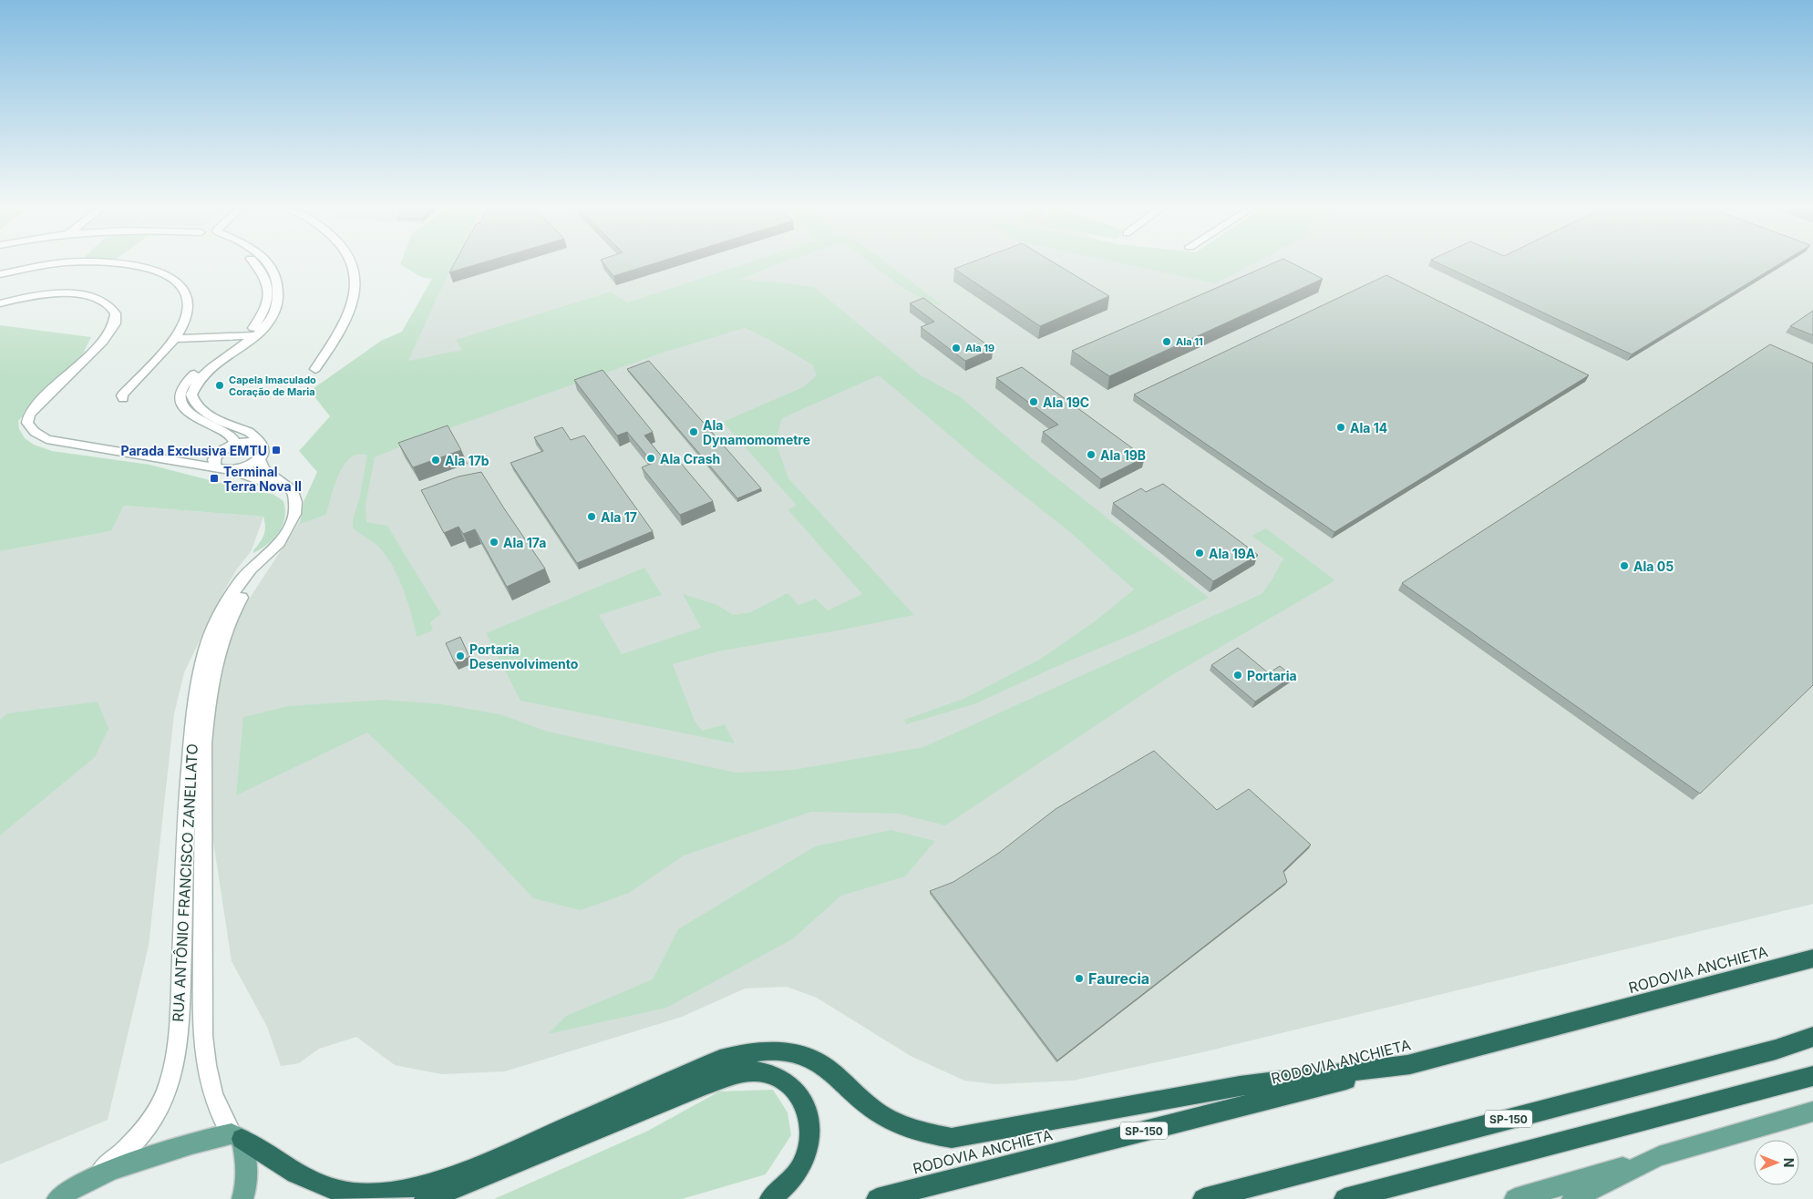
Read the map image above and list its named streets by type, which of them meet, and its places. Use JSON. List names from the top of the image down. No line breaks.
{"streets":{"highway":["RODOVIA ANCHIETA","SP-150"],"main road":["RUA ANTÔNIO FRANCISCO ZANELLATO"]},"places":{"other":["Ala 11","Ala 19","Capela Imaculado Coração de Maria","Ala 19C","Ala 14","Ala Dynamomometre","Ala 19B","Ala Crash","Ala 17b","Ala 17","Ala 17a","Ala 19A","Ala 05","Portaria Desenvolvimento","Portaria","Faurecia"],"transit":["Parada Exclusiva EMTU","Terminal Terra Nova II"]},"north":"right"}
